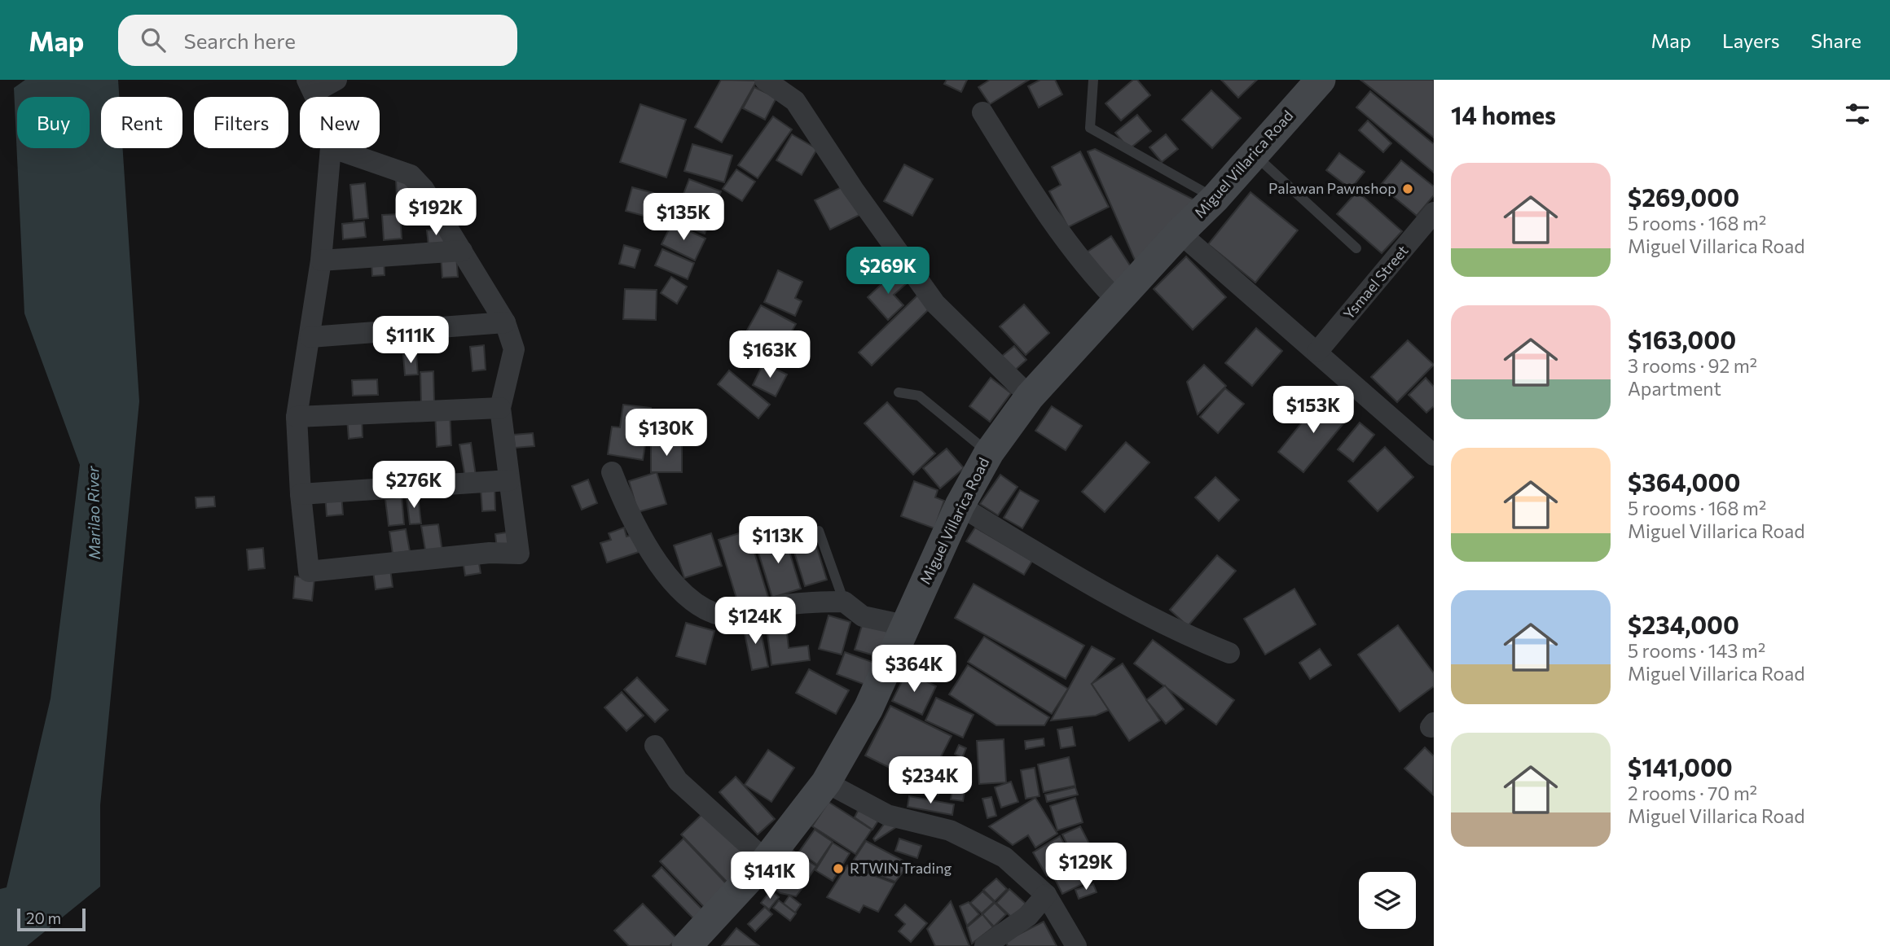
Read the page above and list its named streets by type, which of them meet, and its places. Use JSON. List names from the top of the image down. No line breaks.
{"streets":{"main road":["Miguel Villarica Road"],"street":["Ysmael Street"]},"water":["Marilao River"],"places":["Palawan Pawnshop","RTWIN Trading"],"scale_bar":"20 m","page":{"header":"Map","search":"Search here","nav":["Map","Layers","Share"],"heading":"14 homes","chip":["Buy","Rent","Filters","New"],"list":[{"name":"$269,000","note":"5 rooms · 168 m² · Miguel Villarica Road"},{"name":"$163,000","note":"3 rooms · 92 m² · Apartment"},{"name":"$364,000","note":"5 rooms · 168 m² · Miguel Villarica Road"},{"name":"$234,000","note":"5 rooms · 143 m² · Miguel Villarica Road"},{"name":"$141,000","note":"2 rooms · 70 m² · Miguel Villarica Road"}],"price":["$192K","$135K","$269K","$111K","$163K","$153K","$130K","$276K","$113K","$124K","$364K","$234K","$129K","$141K"],"scale":"20 m"}}
